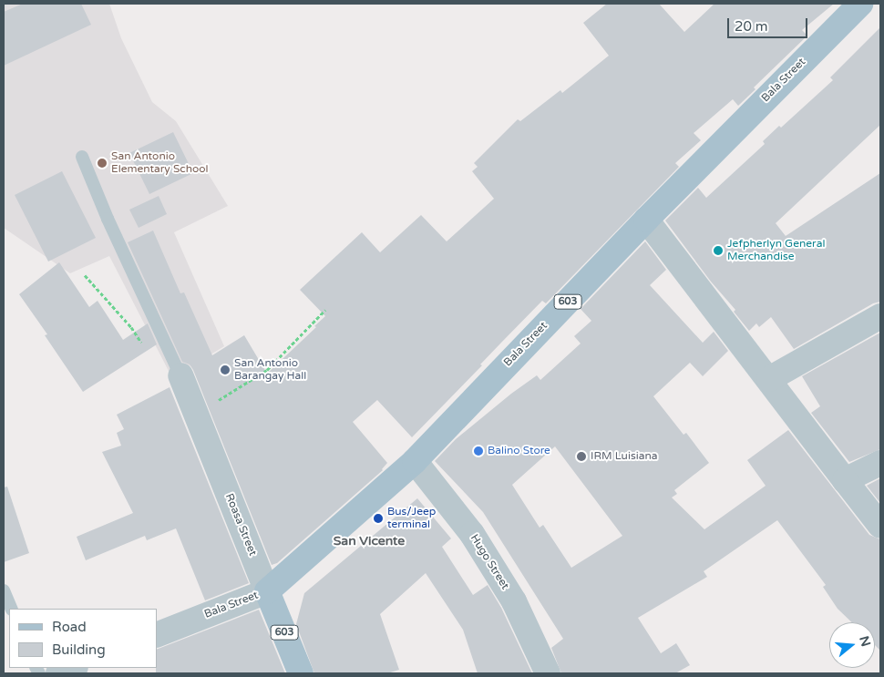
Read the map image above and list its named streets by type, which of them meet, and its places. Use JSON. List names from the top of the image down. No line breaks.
{"streets":{"main road":["Bala Street","603","Roasa Street"],"street":["Hugo Street"]},"crossings":[["Bala Street","Roasa Street"],["Bala Street","Hugo Street"]],"districts":["San Vicente"],"places":["San Antonio Elementary School","Jefpherlyn General Merchandise","San Antonio Barangay Hall","Balino Store","IRM Luisiana","Bus/Jeep terminal"],"legend":["Road","Building"],"scale_bar":"20 m","north":"right"}
